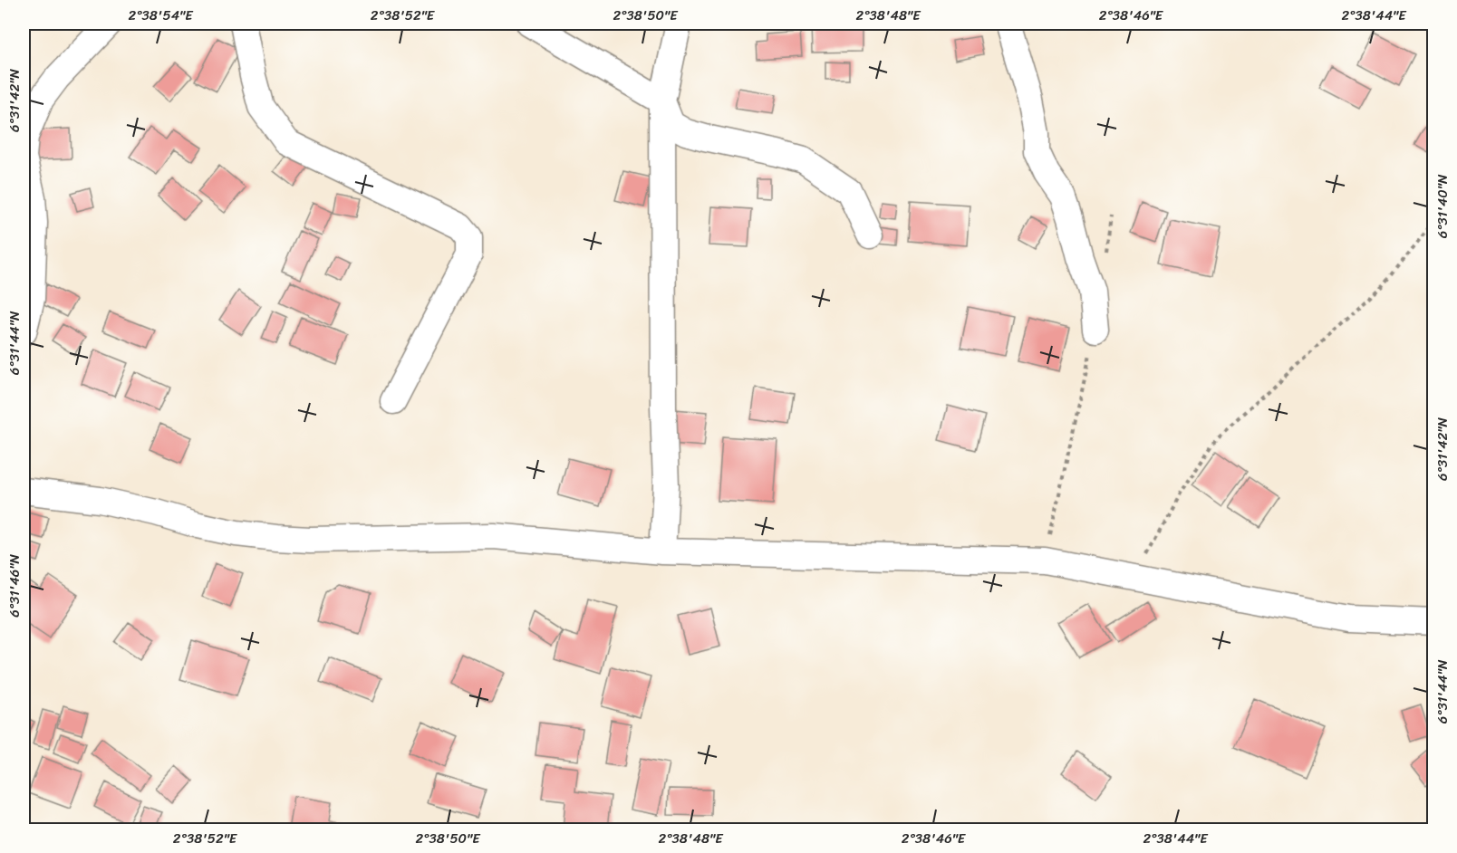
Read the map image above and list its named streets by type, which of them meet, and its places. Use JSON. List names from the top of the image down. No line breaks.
{"coordinates":["2°38'54\"E","2°38'52\"E","2°38'50\"E","2°38'48\"E","2°38'46\"E","2°38'44\"E","6°31'42\"N","6°31'40\"N","6°31'44\"N","6°31'46\"N"]}
